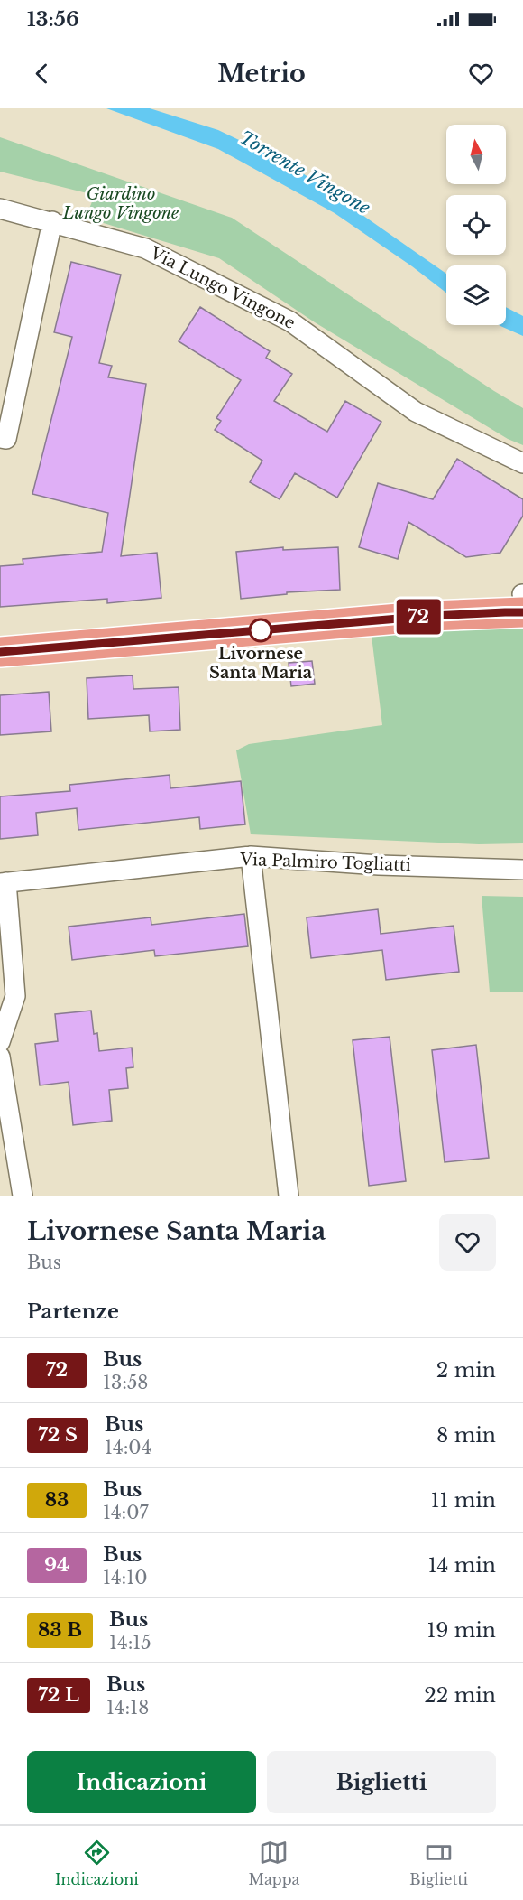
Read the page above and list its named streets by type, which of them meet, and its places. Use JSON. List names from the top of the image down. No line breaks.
{"streets":{"street":["Via Lungo Vingone","Via Palmiro Togliatti"]},"water":["Torrente Vingone"],"parks":["Giardino Lungo Vingone"],"places":["Livornese Santa Maria"],"lines":["bus line 72"],"north":"top","page":{"status":"13:56","header":"Metrio","on_map":"72","heading":[["Livornese Santa Maria","Bus"],"Partenze"],"list":[{"mark":"72","name":"Bus","note":"13:58","value":"2 min"},{"mark":"72 S","name":"Bus","note":"14:04","value":"8 min"},{"mark":"83","name":"Bus","note":"14:07","value":"11 min"},{"mark":"94","name":"Bus","note":"14:10","value":"14 min"},{"mark":"83 B","name":"Bus","note":"14:15","value":"19 min"},{"mark":"72 L","name":"Bus","note":"14:18","value":"22 min"}],"buttons":["Indicazioni","Biglietti"],"tabs":["Indicazioni","Mappa","Biglietti"]}}
